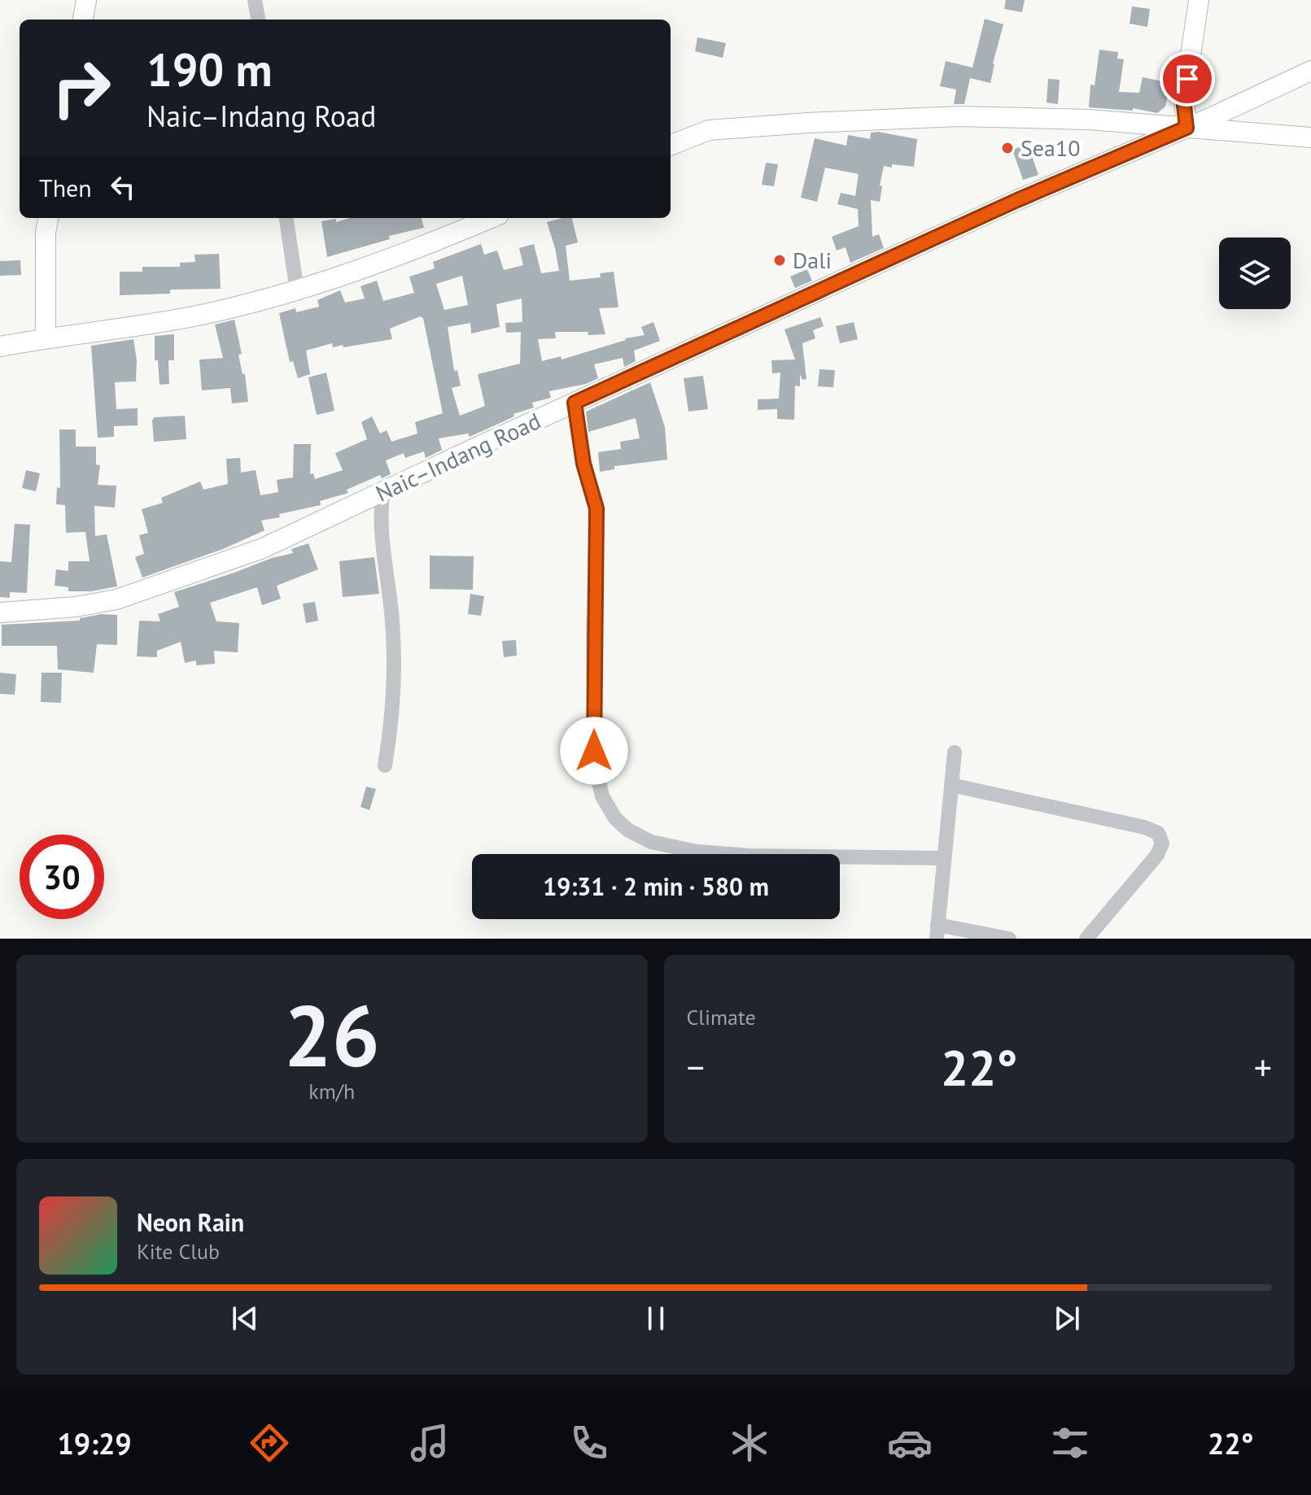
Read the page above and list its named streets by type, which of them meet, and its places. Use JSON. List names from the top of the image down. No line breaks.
{"streets":{"street":["Naic–Indang Road"]},"places":["Sea10","Dali"],"page":{"turn":["190 m","Naic–Indang Road"],"then":"Then","limit":"30","trip":"19:31 · 2 min · 580 m","tile":[["26","km/h"],"Climate"],"heat":["−","22°","+"],"song":["Neon Rain","Kite Club"],"tabs":["19:29","22°"]}}
